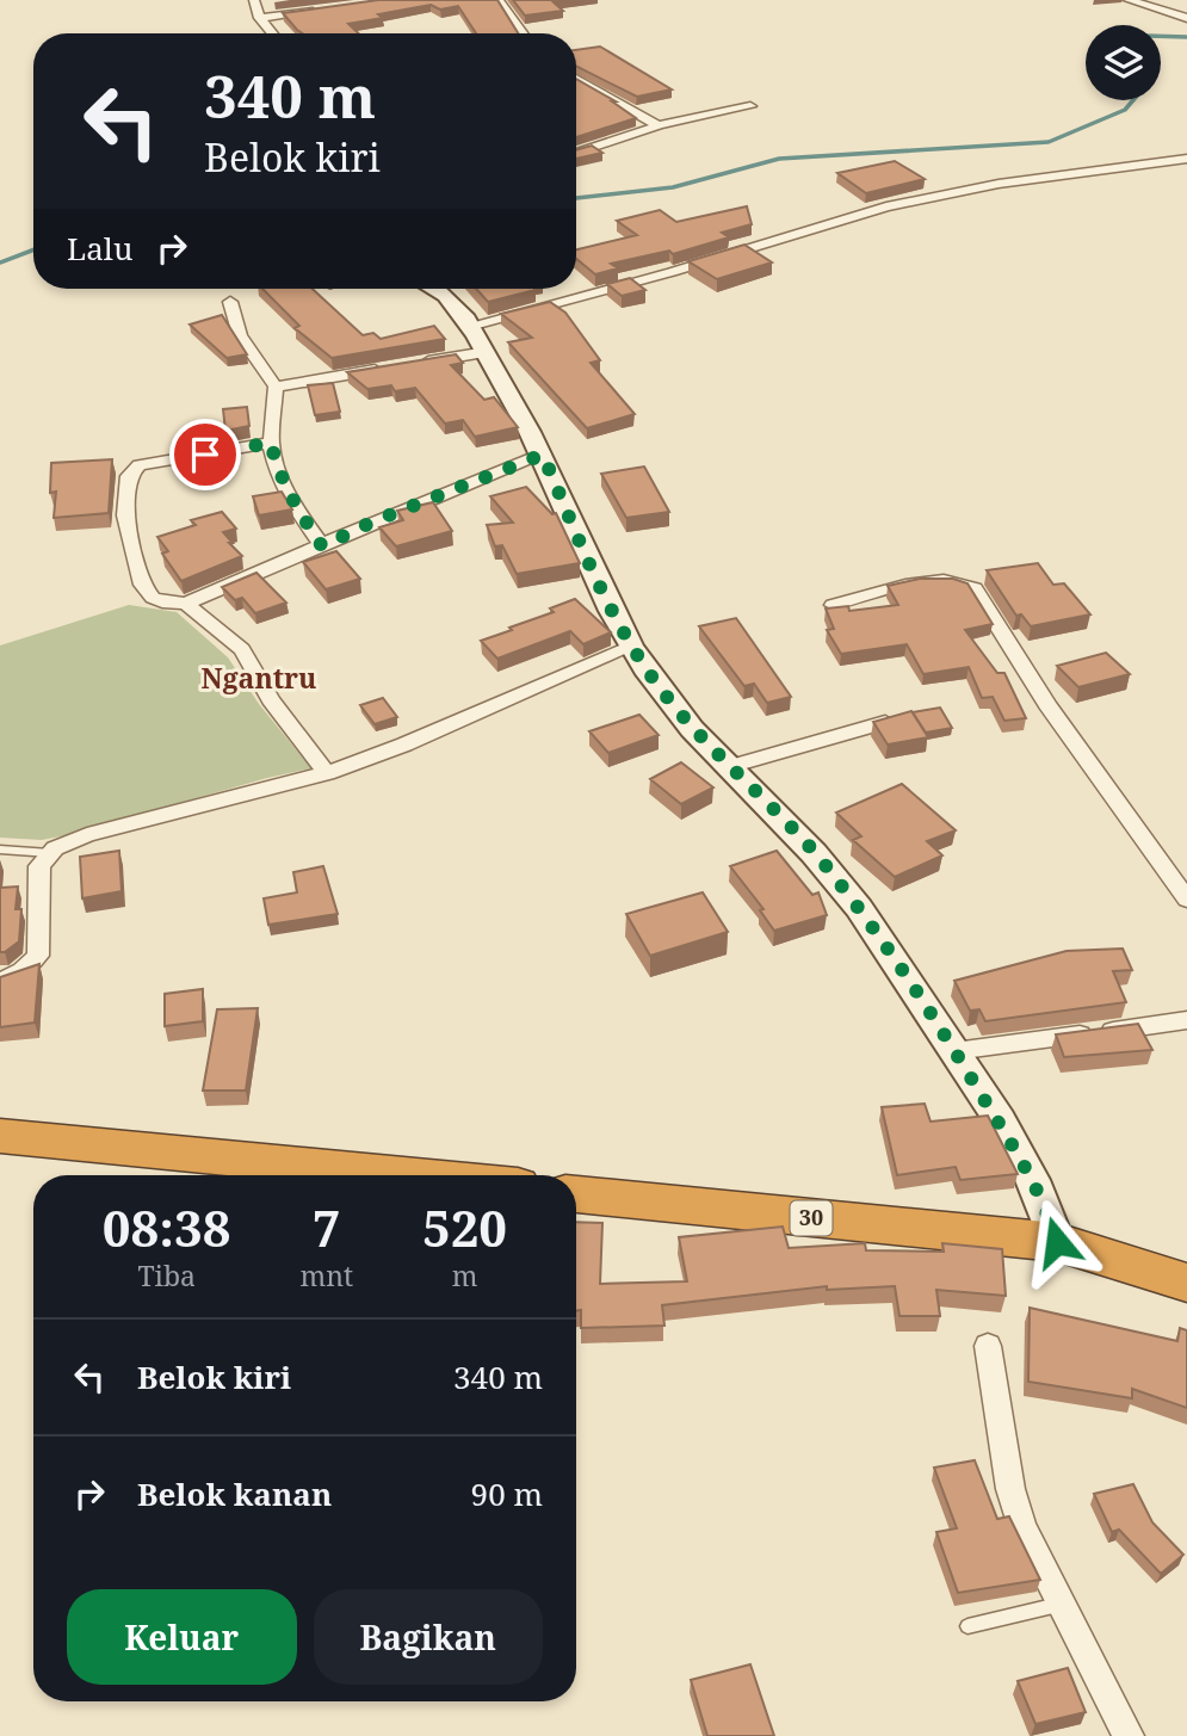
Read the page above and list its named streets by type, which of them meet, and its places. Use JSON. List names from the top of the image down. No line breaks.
{"streets":{"highway":["30"]},"districts":["Ngantru"],"page":{"turn":["340 m","Belok kiri"],"then":"Lalu","eta":["08:38","Tiba","7","mnt","520","m"],"list":[{"name":"Belok kiri","value":"340 m"},{"name":"Belok kanan","value":"90 m"}],"buttons":["Keluar","Bagikan"]}}
